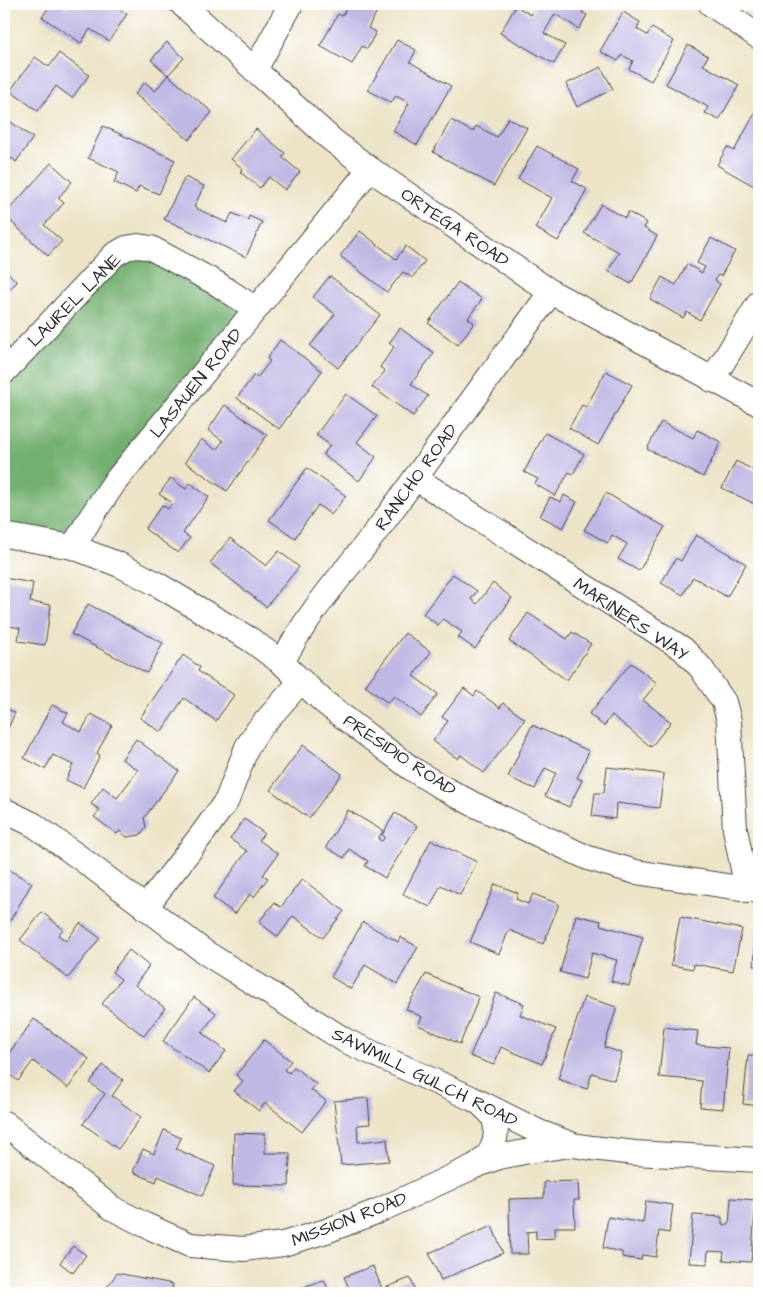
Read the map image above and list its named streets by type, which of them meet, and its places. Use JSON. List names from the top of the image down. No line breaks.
{"streets":{"street":["ORTEGA ROAD","LAUREL LANE","LASAUEN ROAD","RANCHO ROAD","MARINERS WAY","PRESIDIO ROAD","SAWMILL GULCH ROAD","MISSION ROAD"]},"crossings":[["ORTEGA ROAD","LASAUEN ROAD"],["ORTEGA ROAD","RANCHO ROAD"],["LAUREL LANE","LASAUEN ROAD"],["LASAUEN ROAD","PRESIDIO ROAD"],["RANCHO ROAD","MARINERS WAY"],["RANCHO ROAD","PRESIDIO ROAD"],["MARINERS WAY","PRESIDIO ROAD"],["SAWMILL GULCH ROAD","MISSION ROAD"]]}
